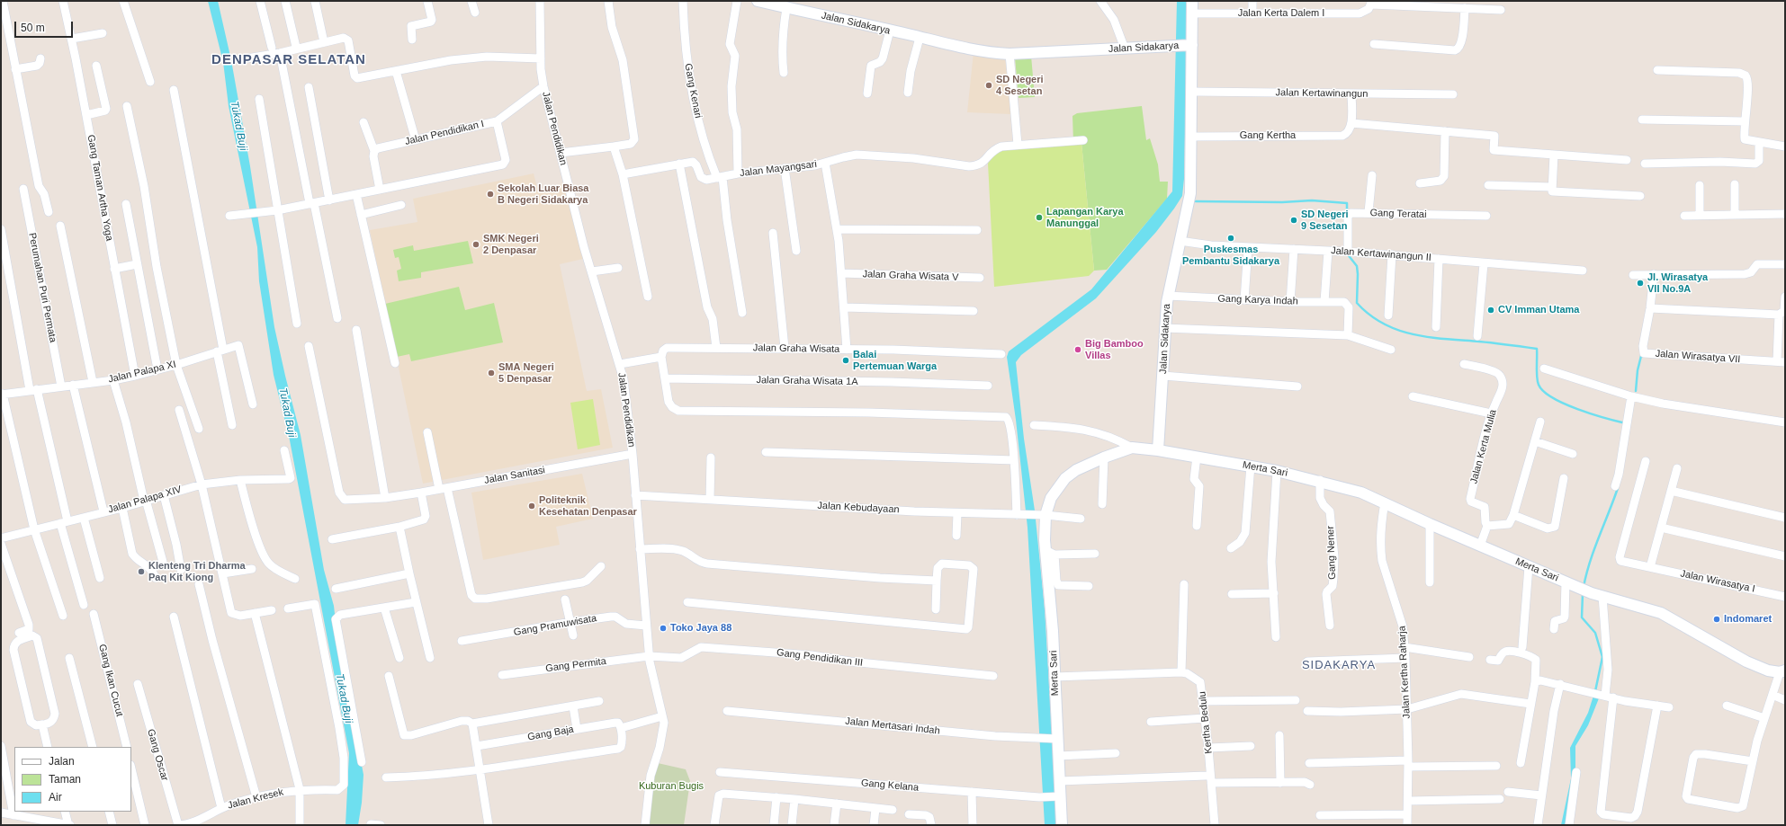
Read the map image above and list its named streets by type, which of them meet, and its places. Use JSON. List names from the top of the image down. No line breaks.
{"streets":{"street":["Jalan Kerta Dalem I","Jalan Sidakarya","Gang Kenari","Jalan Kertawinangun","Jalan Pendidikan","Jalan Pendidikan I","Gang Kertha","Jalan Mayangsari","Gang Taman Artha Yoga","Gang Teratai","Jalan Kertawinangun II","Jalan Graha Wisata V","Perumahan Puri Permata","Gang Karya Indah","Jalan Graha Wisata","Jalan Wirasatya VII","Jalan Palapa XI","Jalan Graha Wisata 1A","Jalan Kerta Mulia","Merta Sari","Jalan Sanitasi","Jalan Palapa XIV","Jalan Kebudayaan","Gang Nener","Jalan Wirasatya I","Gang Pramuwisata","Gang Pendidikan III","Gang Permita","Jalan Kertha Raharja","Gang Ikan Cucut","Kertha Bedulu","Jalan Mertasari Indah","Gang Baja","Gang Oscar","Gang Kelana","Jalan Kresek"]},"crossings":[["Jalan Sidakarya","Jalan Kertawinangun"],["Jalan Sidakarya","Gang Kertha"],["Jalan Sidakarya","Jalan Kertawinangun II"],["Jalan Sidakarya","Gang Karya Indah"],["Jalan Sidakarya","Merta Sari"],["Gang Kenari","Jalan Mayangsari"],["Jalan Pendidikan","Jalan Pendidikan I"],["Jalan Pendidikan","Jalan Graha Wisata"],["Jalan Pendidikan","Jalan Sanitasi"],["Jalan Pendidikan","Jalan Kebudayaan"],["Jalan Pendidikan","Gang Pramuwisata"],["Jalan Pendidikan","Gang Pendidikan III"],["Jalan Pendidikan","Gang Permita"],["Gang Taman Artha Yoga","Jalan Palapa XI"],["Gang Teratai","Jalan Kertawinangun II"],["Perumahan Puri Permata","Jalan Palapa XI"],["Jalan Kerta Mulia","Merta Sari"],["Merta Sari","Jalan Kebudayaan"],["Merta Sari","Gang Nener"],["Merta Sari","Jalan Kertha Raharja"],["Merta Sari","Jalan Mertasari Indah"],["Merta Sari","Gang Kelana"],["Gang Pendidikan III","Gang Permita"],["Gang Oscar","Jalan Kresek"]],"districts":["DENPASAR SELATAN","SIDAKARYA"],"water":["Tukad Buji"],"parks":["Kuburan Bugis"],"places":["SD Negeri 4 Sesetan","Sekolah Luar Biasa B Negeri Sidakarya","Lapangan Karya Manunggal","SD Negeri 9 Sesetan","Puskesmas Pembantu Sidakarya","SMK Negeri 2 Denpasar","Jl. Wirasatya VII No.9A","CV Imman Utama","Big Bamboo Villas","Balai Pertemuan Warga","SMA Negeri 5 Denpasar","Politeknik Kesehatan Denpasar","Klenteng Tri Dharma Paq Kit Kiong","Indomaret","Toko Jaya 88"],"legend":["Jalan","Taman","Air"],"scale_bar":"50 m"}
